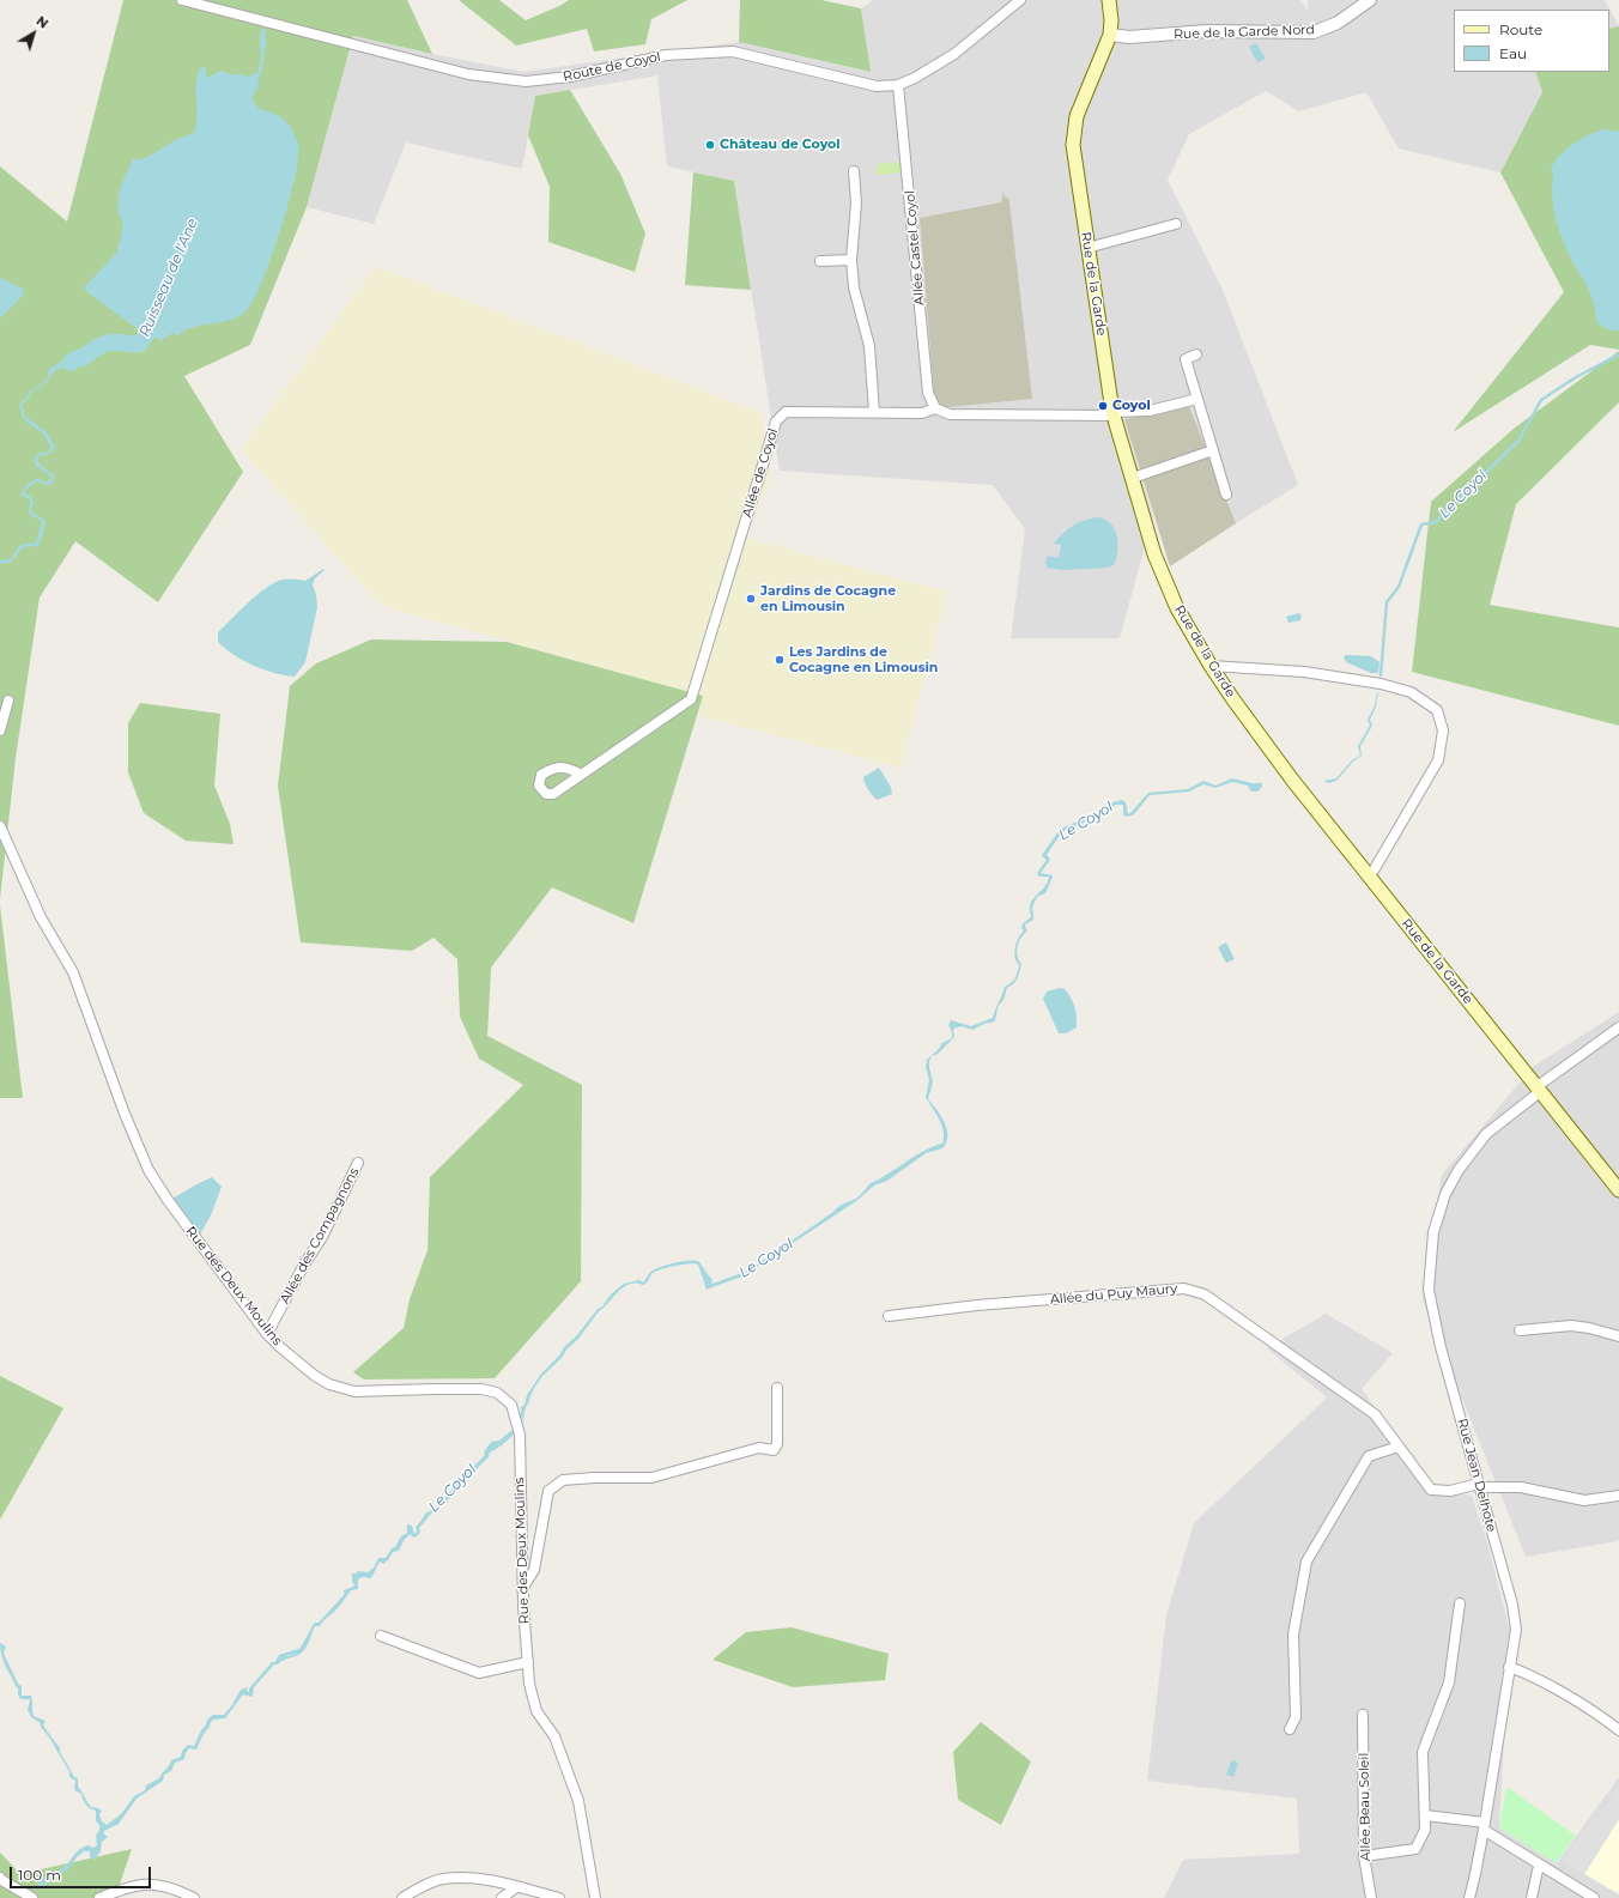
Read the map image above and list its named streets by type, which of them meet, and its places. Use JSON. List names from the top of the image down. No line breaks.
{"streets":{"main road":["Rue de la Garde"],"street":["Rue de la Garde Nord","Route de Coyol","Allée Castel Coyol","Allée de Coyol","Allée des Compagnons","Rue des Deux Moulins","Allée du Puy Maury","Rue Jean Delhote","Allée Beau Soleil"]},"crossings":[["Rue de la Garde Nord","Rue de la Garde"],["Route de Coyol","Allée Castel Coyol"],["Allée Castel Coyol","Allée de Coyol"],["Rue de la Garde","Allée de Coyol"],["Rue de la Garde","Rue Jean Delhote"],["Allée des Compagnons","Rue des Deux Moulins"],["Allée du Puy Maury","Rue Jean Delhote"]],"water":["Ruisseau de l'Ane","Le Coyol"],"places":["Château de Coyol","Coyol","Jardins de Cocagne en Limousin","Les Jardins de Cocagne en Limousin"],"legend":["Route","Eau"],"scale_bar":"100 m","north":"top right"}
